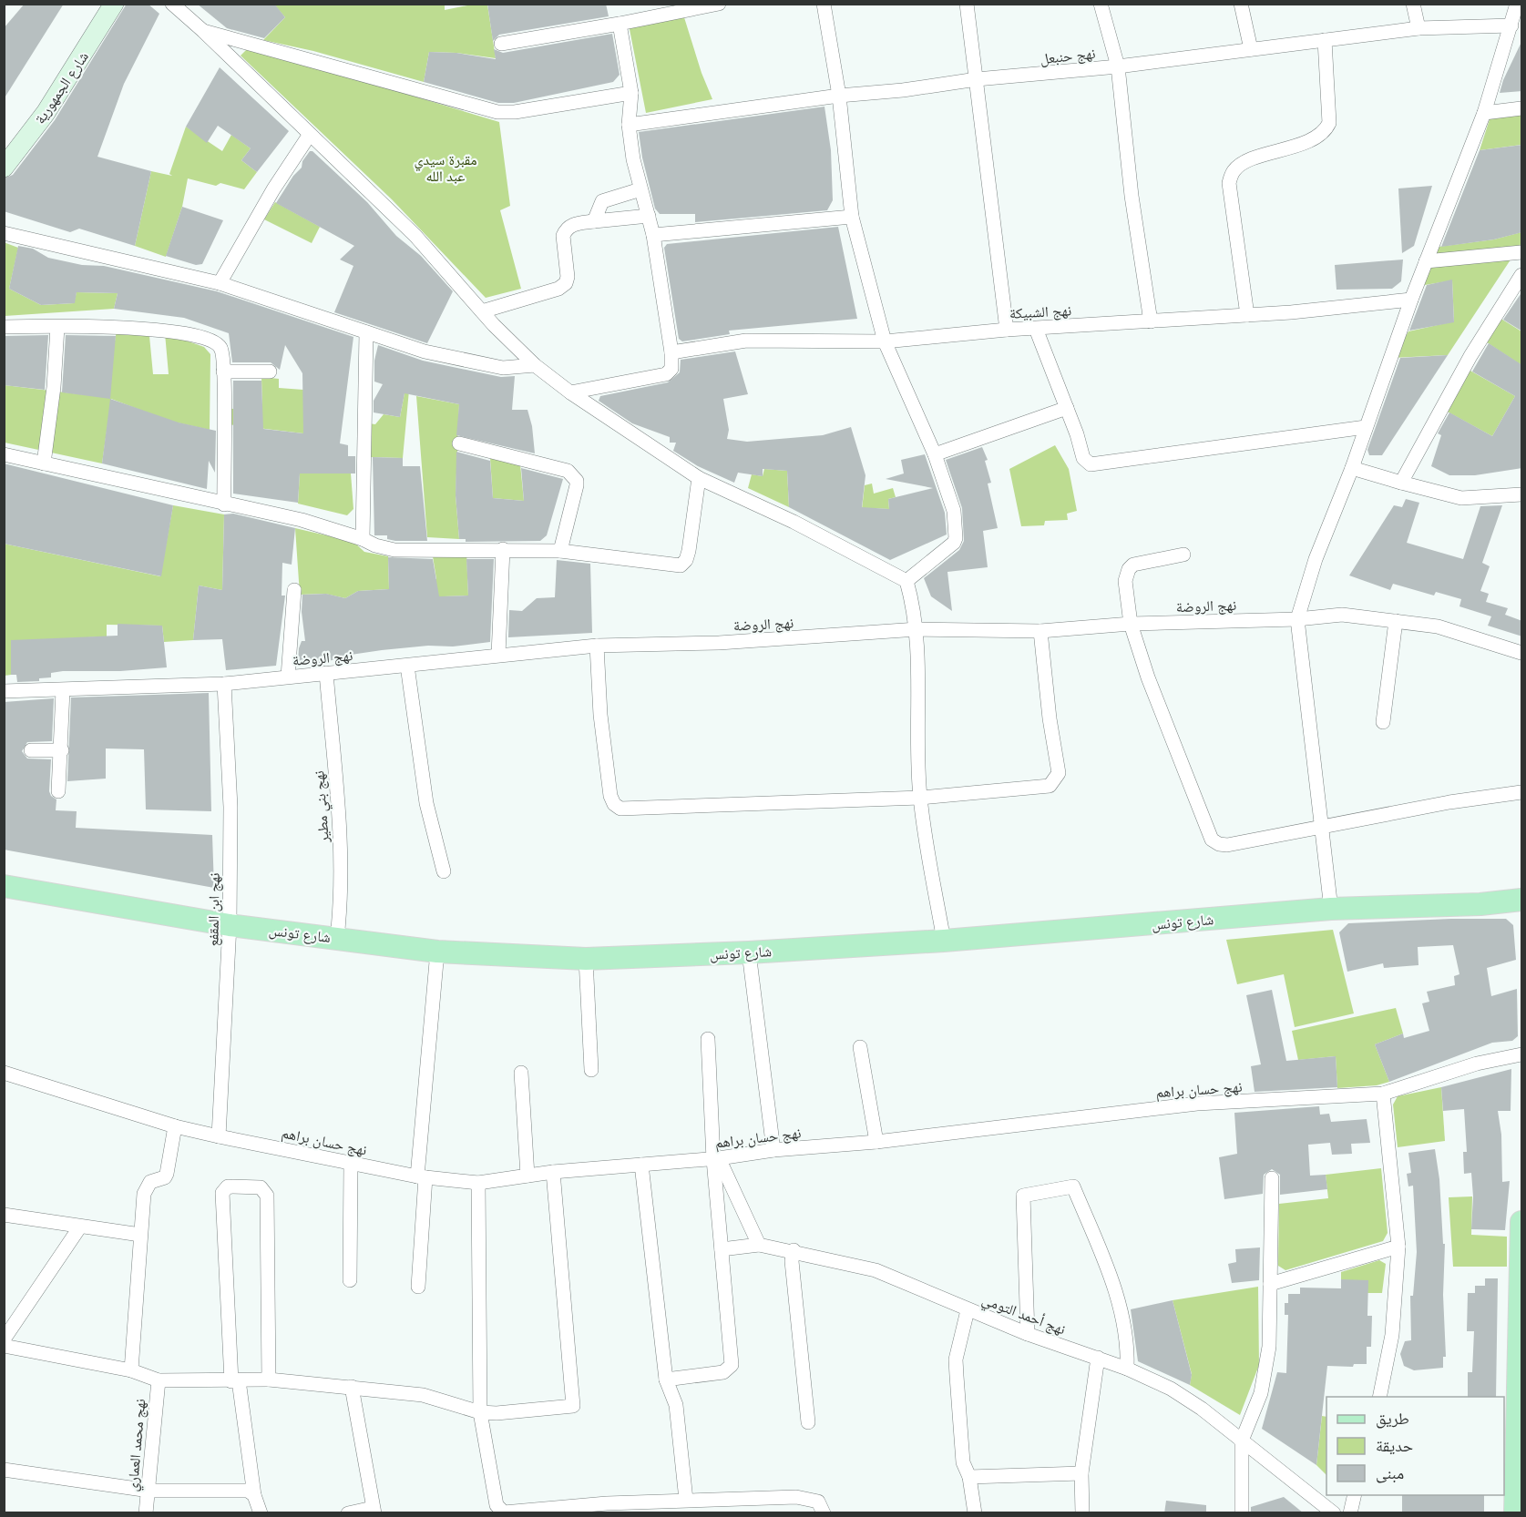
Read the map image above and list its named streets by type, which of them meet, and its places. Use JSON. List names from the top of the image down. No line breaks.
{"streets":{"main road":["شارع الجمهورية","شارع تونس"],"street":["نهج حنبعل","نهج الشبيكة","نهج الروضة","نهج بني مطير","نهج ابن المقفع","نهج حسان براهم","نهج أحمد التومي","نهج محمد العماري"]},"crossings":[["نهج الروضة","نهج بني مطير"],["نهج الروضة","نهج ابن المقفع"],["نهج بني مطير","شارع تونس"],["نهج ابن المقفع","شارع تونس"],["نهج ابن المقفع","نهج حسان براهم"]],"parks":["مقبرة سيدي عبد الله"],"legend":["طريق","حديقة","مبنى"]}
